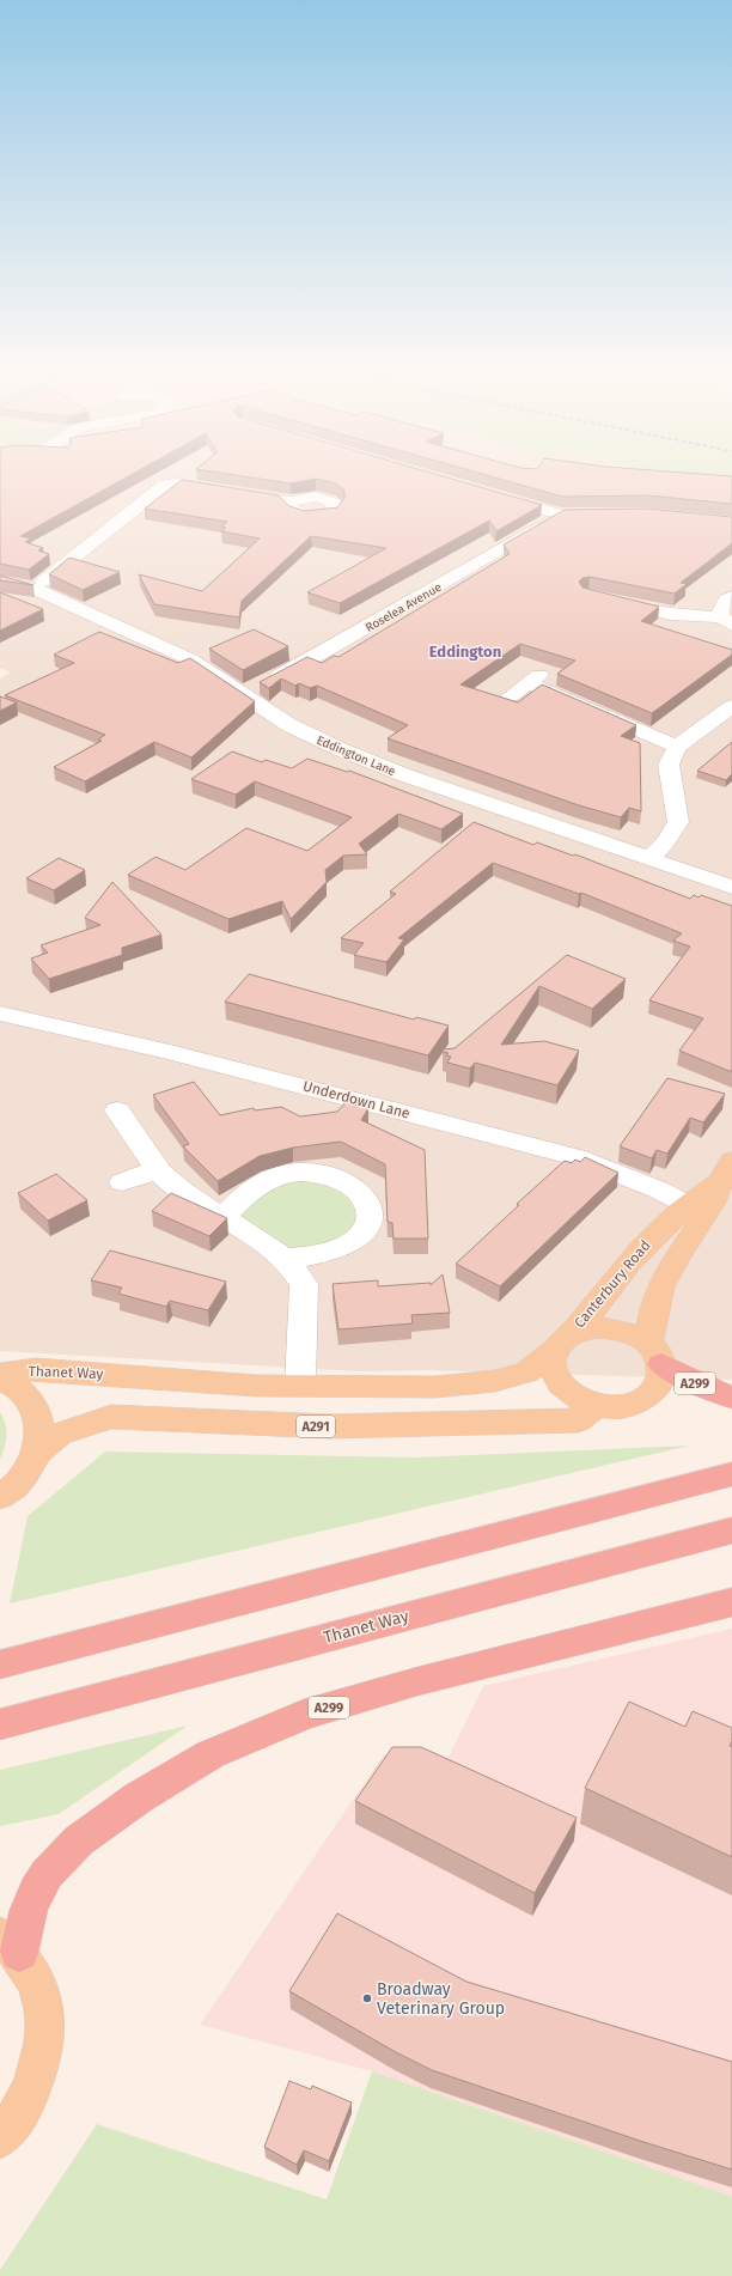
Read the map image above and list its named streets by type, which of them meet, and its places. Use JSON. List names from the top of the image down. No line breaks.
{"streets":{"highway":["Thanet Way","A299"],"main road":["Canterbury Road","A291"],"street":["Roselea Avenue","Eddington Lane","Underdown Lane"]},"crossings":[["Roselea Avenue","Eddington Lane"],["Underdown Lane","Canterbury Road"],["Canterbury Road","Thanet Way"],["Canterbury Road","A299"],["Canterbury Road","A291"],["Thanet Way","A299"],["Thanet Way","A291"],["A299","A291"]],"districts":["Eddington"],"places":["Broadway Veterinary Group"]}
